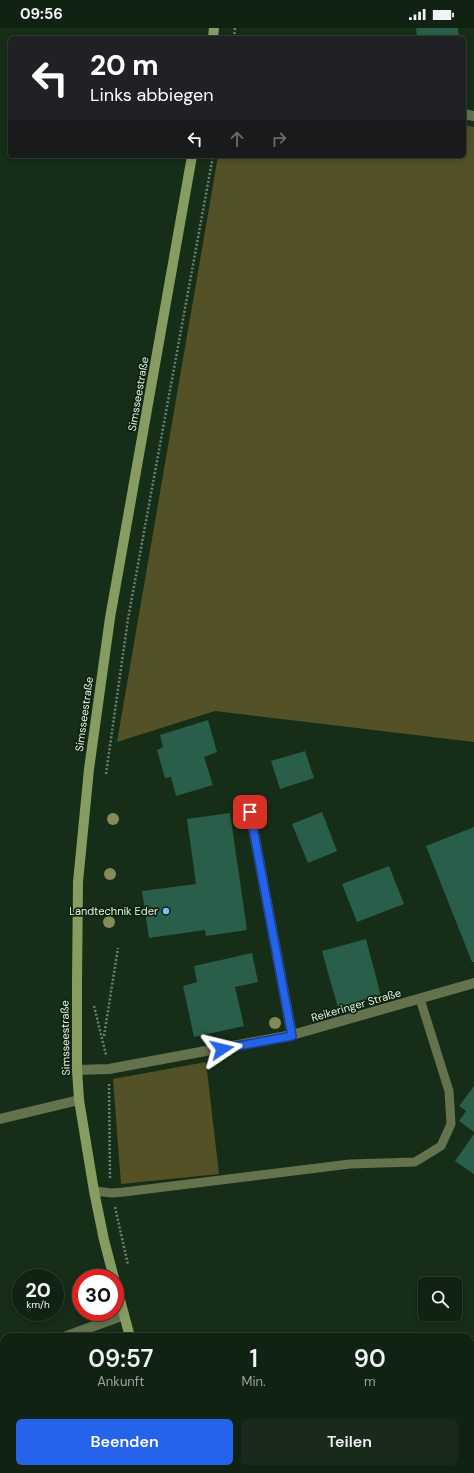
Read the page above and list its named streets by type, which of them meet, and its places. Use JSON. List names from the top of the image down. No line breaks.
{"streets":{"main road":["Simsseestraße"],"street":["Reikeringer Straße"]},"crossings":[["Simsseestraße","Reikeringer Straße"]],"places":["Landtechnik Eder"],"page":{"status":"09:56","turn":["20 m","Links abbiegen"],"speed":"20 km/h","limit":"30","eta":["09:57","Ankunft","1","Min.","90","m"],"buttons":["Beenden","Teilen"]}}
